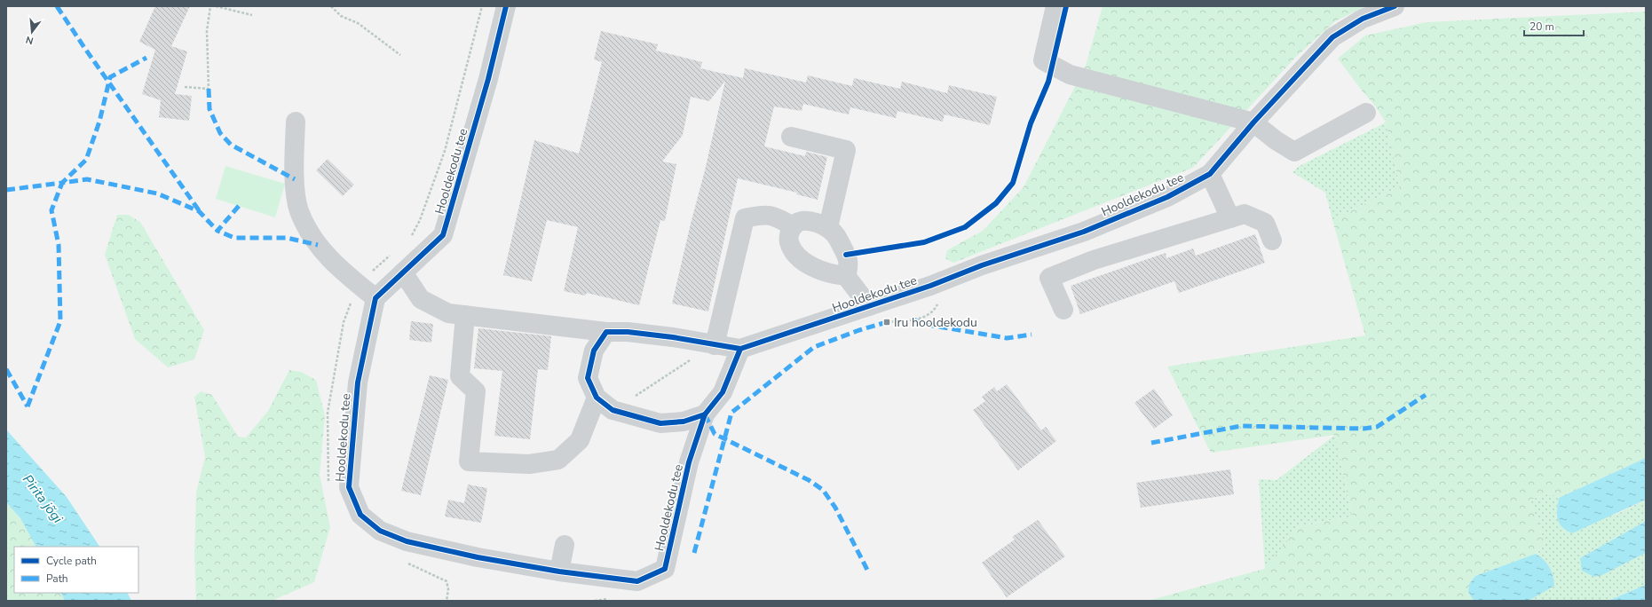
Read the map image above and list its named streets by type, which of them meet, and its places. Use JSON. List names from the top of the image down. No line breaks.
{"streets":{"street":["Hooldekodu tee"]},"water":["Pirita jõgi"],"places":{"transit":["Iru hooldekodu"]},"legend":["Cycle path","Path"],"scale_bar":"20 m","north":"bottom"}
